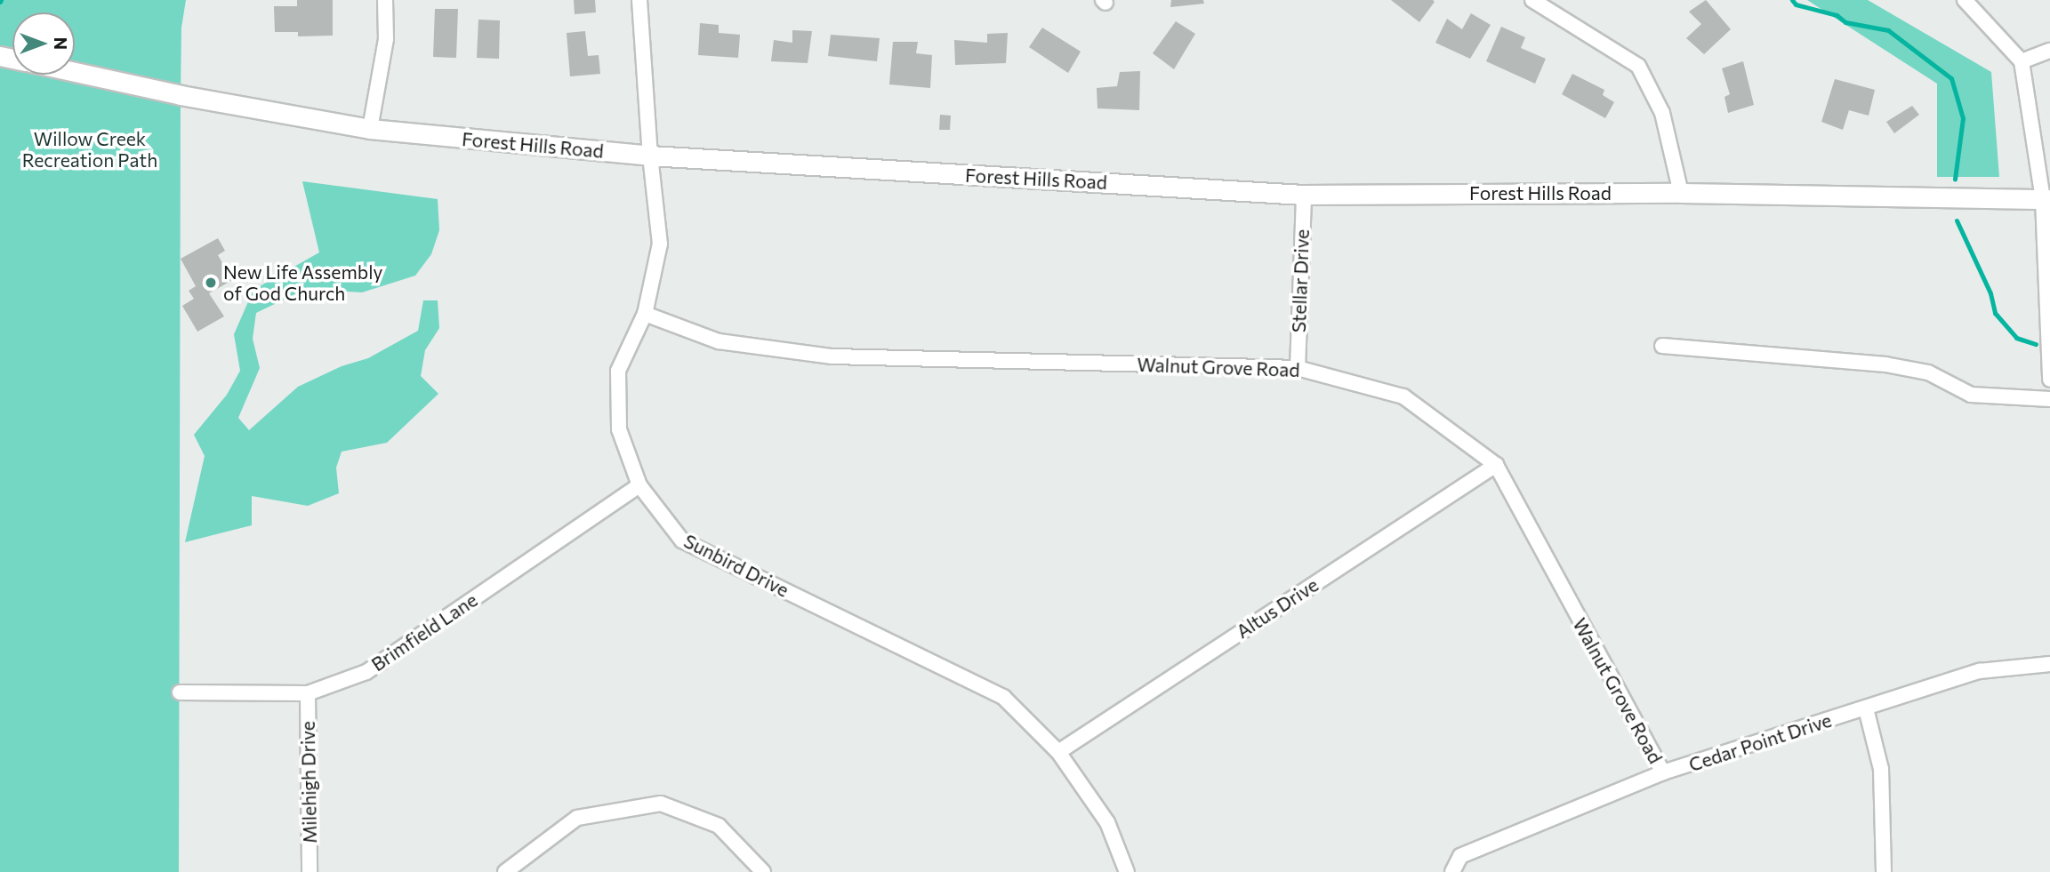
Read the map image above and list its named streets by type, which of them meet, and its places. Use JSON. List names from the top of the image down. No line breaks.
{"streets":{"street":["Forest Hills Road","Stellar Drive","Walnut Grove Road","Sunbird Drive","Altus Drive","Brimfield Lane","Cedar Point Drive","Milehigh Drive"]},"crossings":[["Forest Hills Road","Stellar Drive"],["Forest Hills Road","Sunbird Drive"],["Stellar Drive","Walnut Grove Road"],["Walnut Grove Road","Sunbird Drive"],["Walnut Grove Road","Altus Drive"],["Walnut Grove Road","Cedar Point Drive"],["Sunbird Drive","Altus Drive"],["Sunbird Drive","Brimfield Lane"],["Brimfield Lane","Milehigh Drive"]],"parks":["Willow Creek Recreation Path"],"places":["New Life Assembly of God Church"],"north":"right"}
